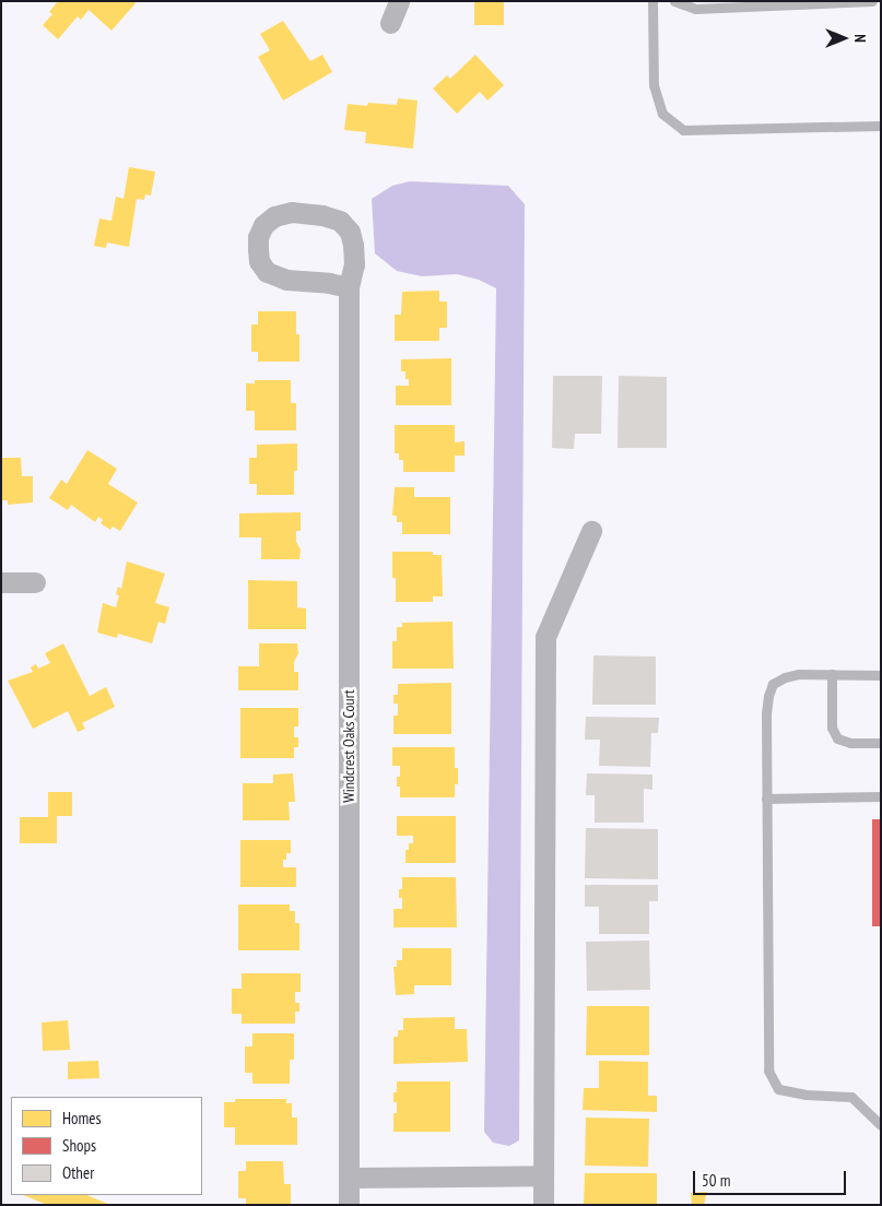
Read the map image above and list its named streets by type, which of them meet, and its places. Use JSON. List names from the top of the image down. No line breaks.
{"streets":{"street":["Windcrest Oaks Court"]},"legend":["Homes","Shops","Other"],"scale_bar":"50 m","north":"right"}
